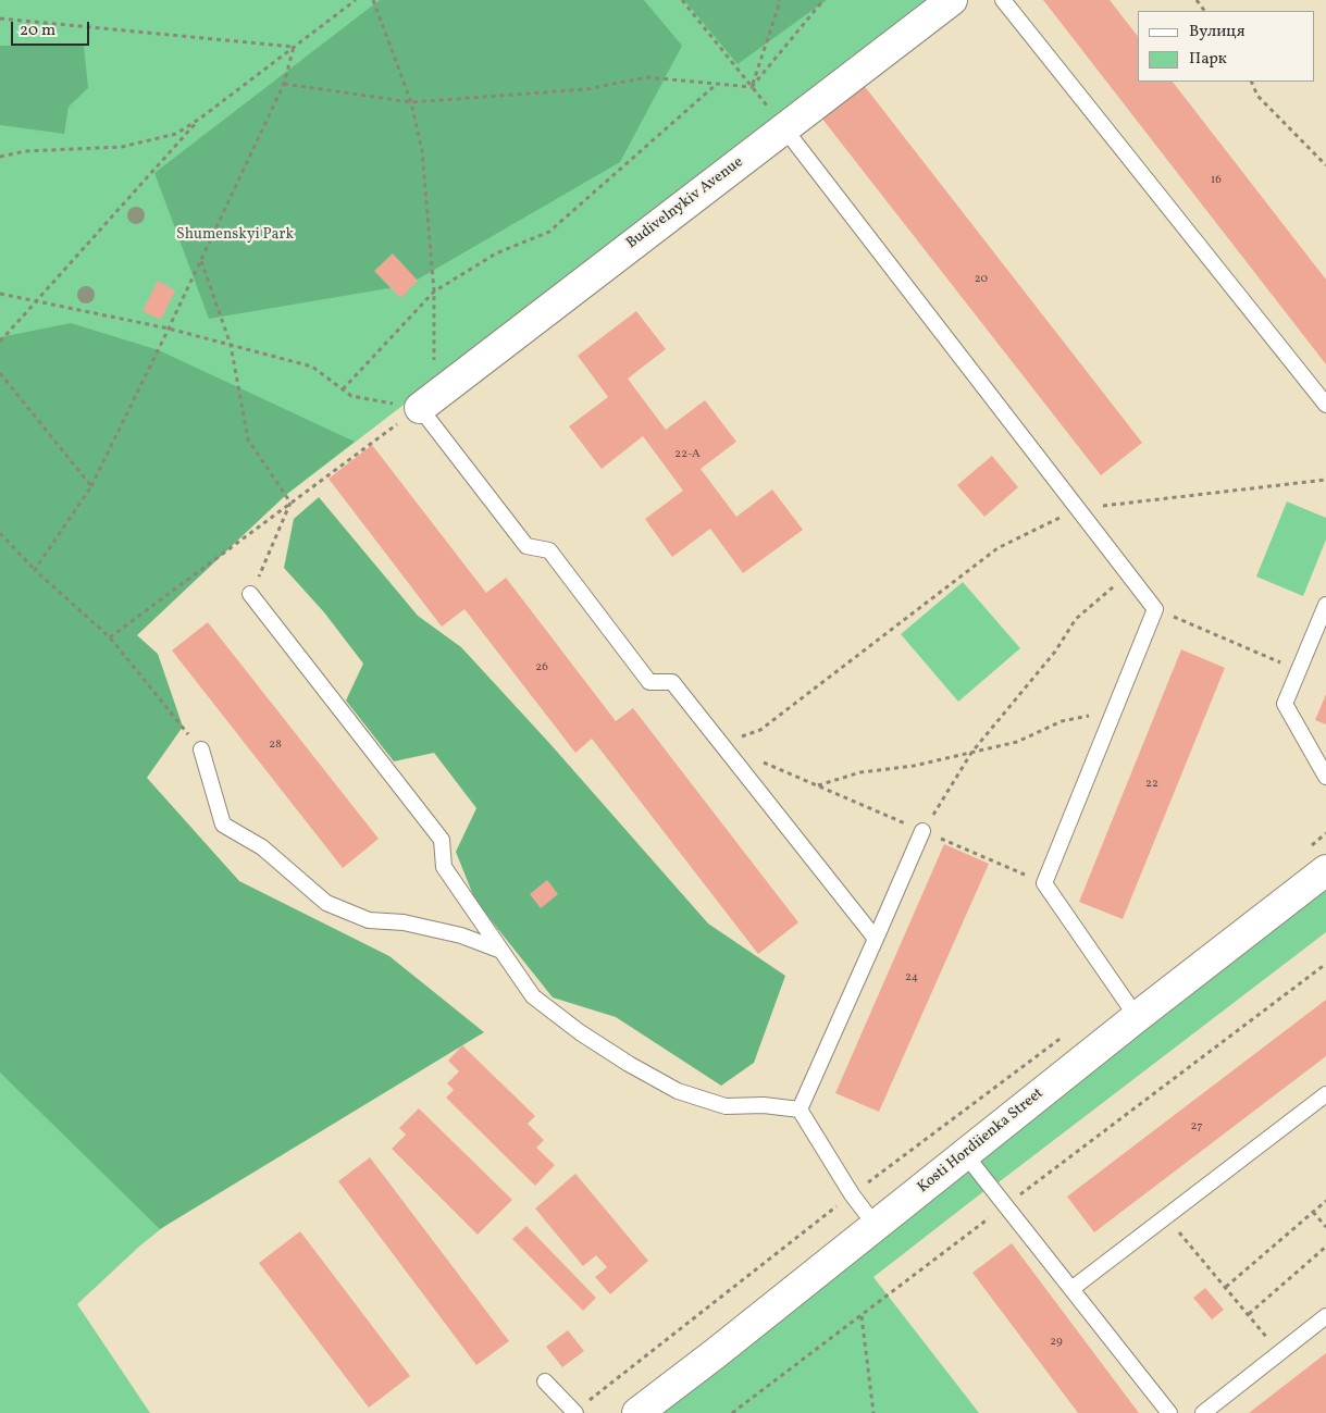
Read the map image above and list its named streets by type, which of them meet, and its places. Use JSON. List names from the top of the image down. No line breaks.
{"streets":{"street":["Budivelnykiv Avenue","Kosti Hordiienka Street"]},"parks":["Shumenskyi Park"],"house_numbers":["16","20","22-А","26","28","22","24","27","29"],"legend":["Вулиця","Парк"],"scale_bar":"20 m"}
